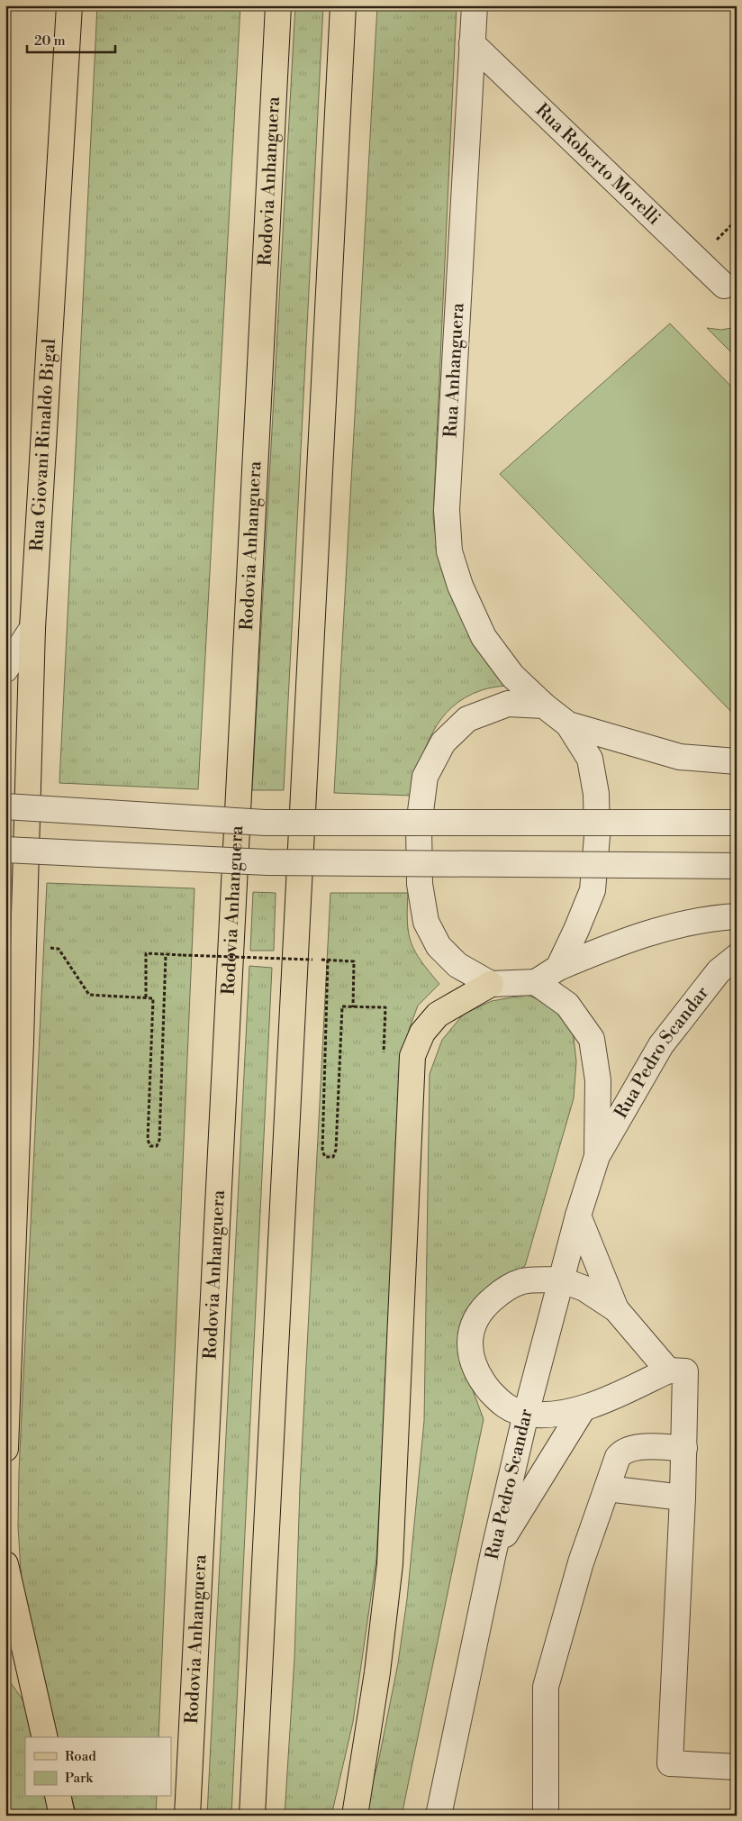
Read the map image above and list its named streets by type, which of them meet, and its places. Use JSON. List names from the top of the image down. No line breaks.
{"streets":{"main road":["Rodovia Anhanguera","Rua Giovani Rinaldo Bigal"],"street":["Rua Roberto Morelli","Rua Anhanguera","Rua Pedro Scandar"]},"crossings":[["Rua Roberto Morelli","Rua Anhanguera"]],"legend":["Road","Park"],"scale_bar":"20 m"}
